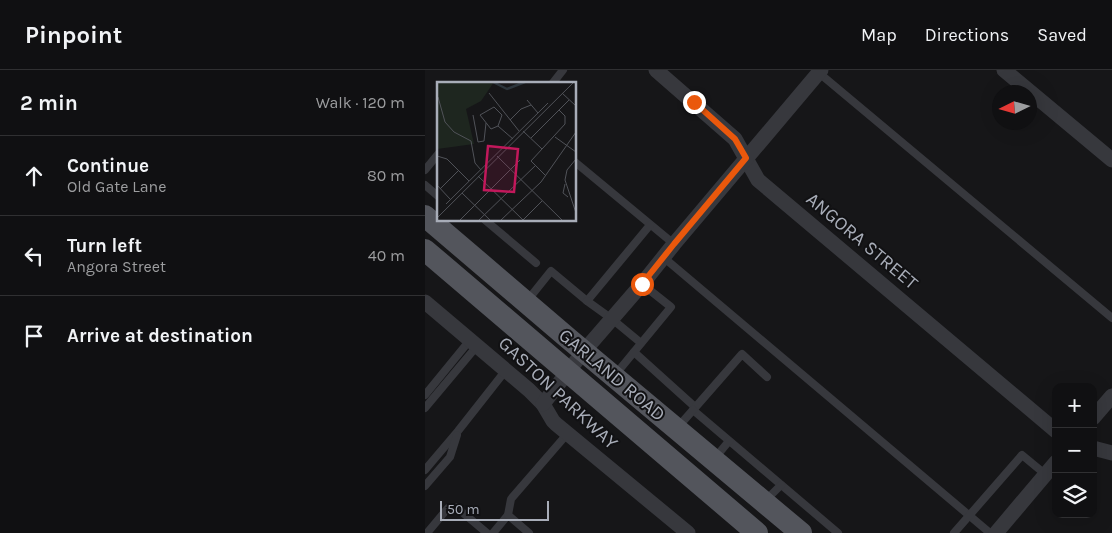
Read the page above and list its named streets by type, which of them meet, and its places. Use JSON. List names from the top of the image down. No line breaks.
{"streets":{"main road":["GARLAND ROAD"],"street":["ANGORA STREET","GASTON PARKWAY"]},"scale_bar":"50 m","north":"left","page":{"header":"Pinpoint","nav":["Map","Directions","Saved"],"heading":["2 min","Walk · 120 m"],"list":[["Continue","Old Gate Lane","80 m"],["Turn left","Angora Street","40 m"],"Arrive at destination"],"map_buttons":["+","−"],"scale":"50 m"}}
